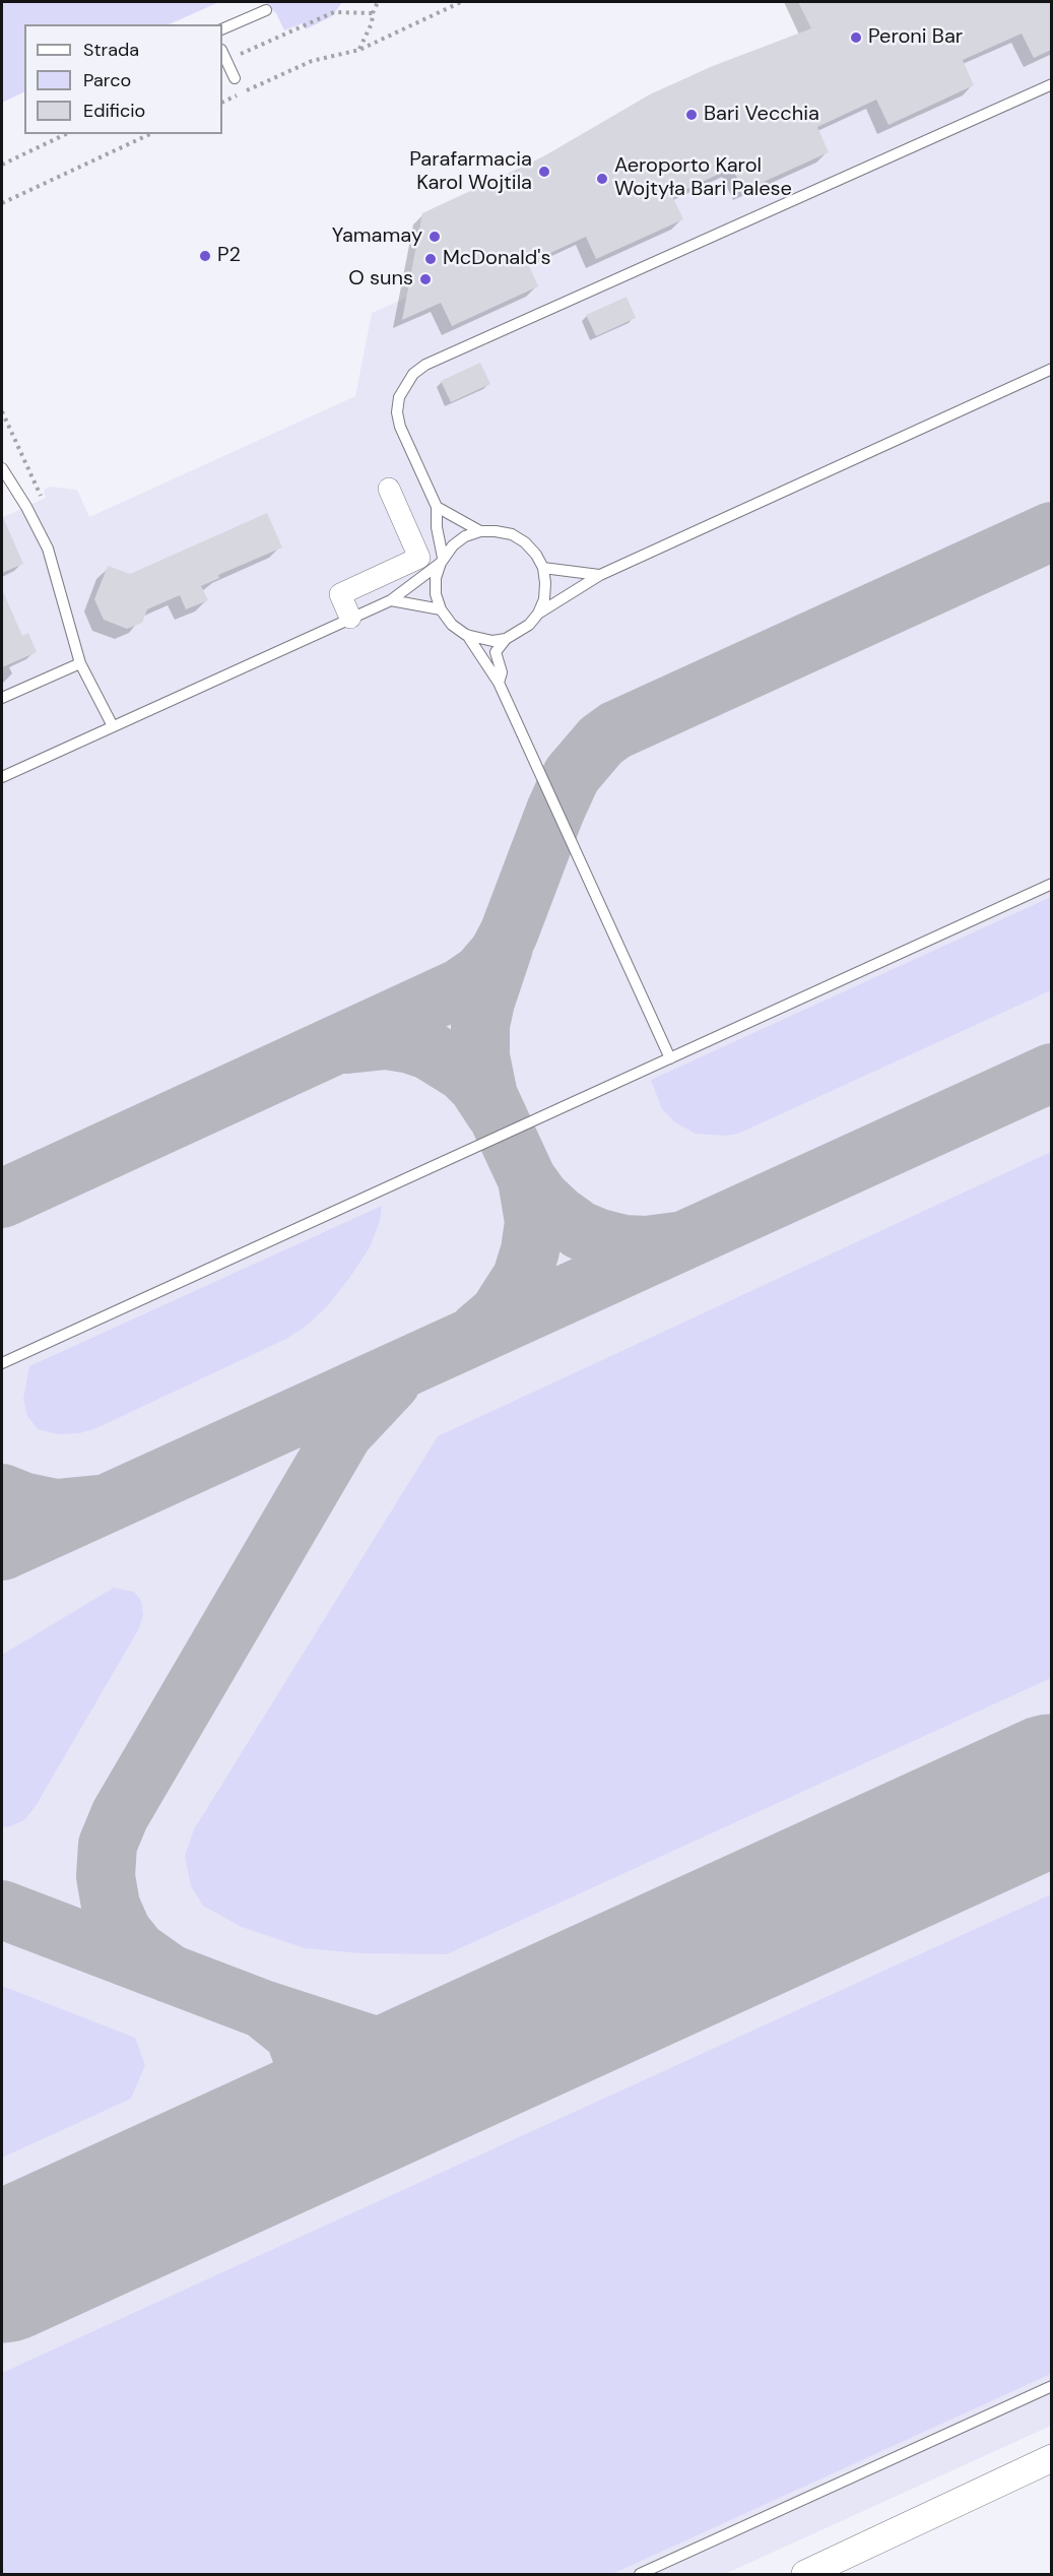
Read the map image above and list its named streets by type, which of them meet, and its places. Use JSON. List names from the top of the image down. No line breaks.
{"places":["Peroni Bar","Bari Vecchia","Parafarmacia Karol Wojtila","Aeroporto Karol Wojtyła Bari Palese","Yamamay","P2","McDonald's","O suns"],"legend":["Strada","Parco","Edificio"]}
